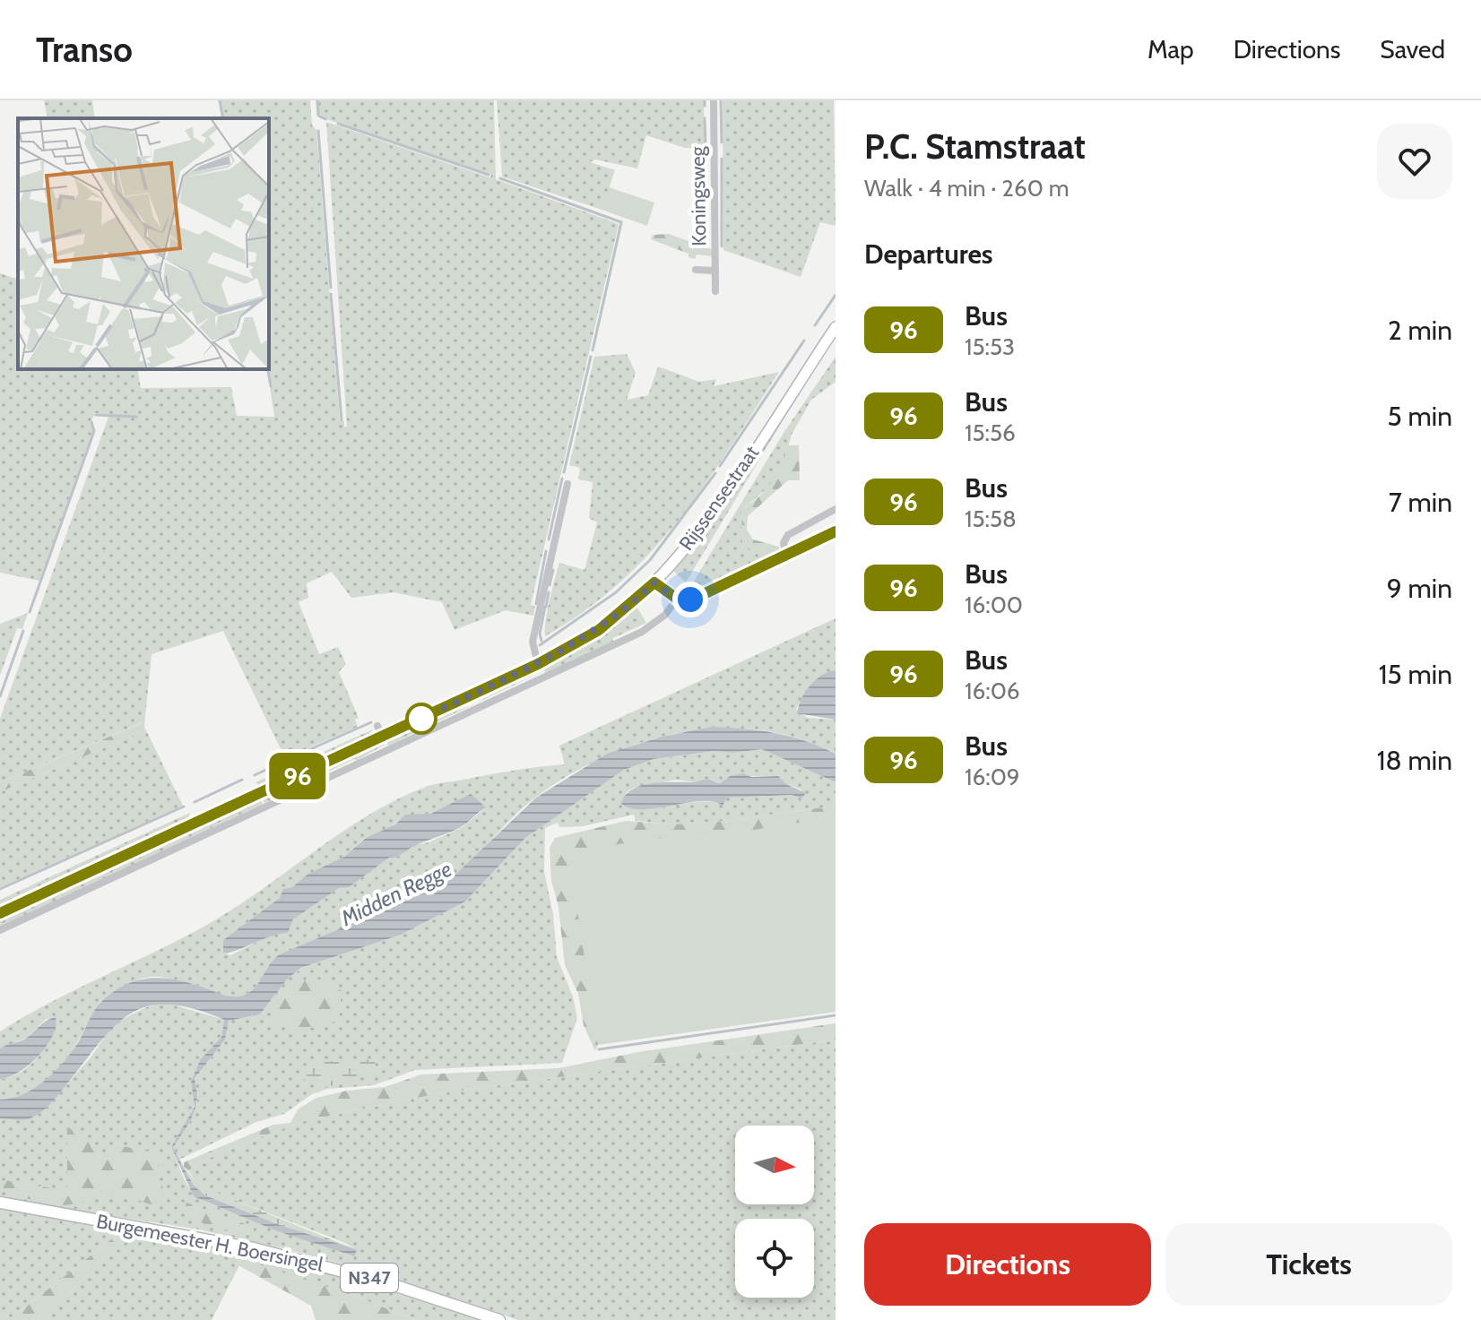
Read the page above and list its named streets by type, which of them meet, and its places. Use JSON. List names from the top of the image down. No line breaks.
{"streets":{"main road":["Rijssensestraat","Burgemeester H. Boersingel","N347"],"street":["Koningsweg"]},"water":["Midden Regge"],"lines":["bus line 96"],"north":"right","page":{"header":"Transo","nav":["Map","Directions","Saved"],"on_map":"96","heading":[["P.C. Stamstraat","Walk · 4 min · 260 m"],"Departures"],"list":[{"mark":"96","name":"Bus","note":"15:53","value":"2 min"},{"mark":"96","name":"Bus","note":"15:56","value":"5 min"},{"mark":"96","name":"Bus","note":"15:58","value":"7 min"},{"mark":"96","name":"Bus","note":"16:00","value":"9 min"},{"mark":"96","name":"Bus","note":"16:06","value":"15 min"},{"mark":"96","name":"Bus","note":"16:09","value":"18 min"}],"buttons":["Directions","Tickets"]}}
